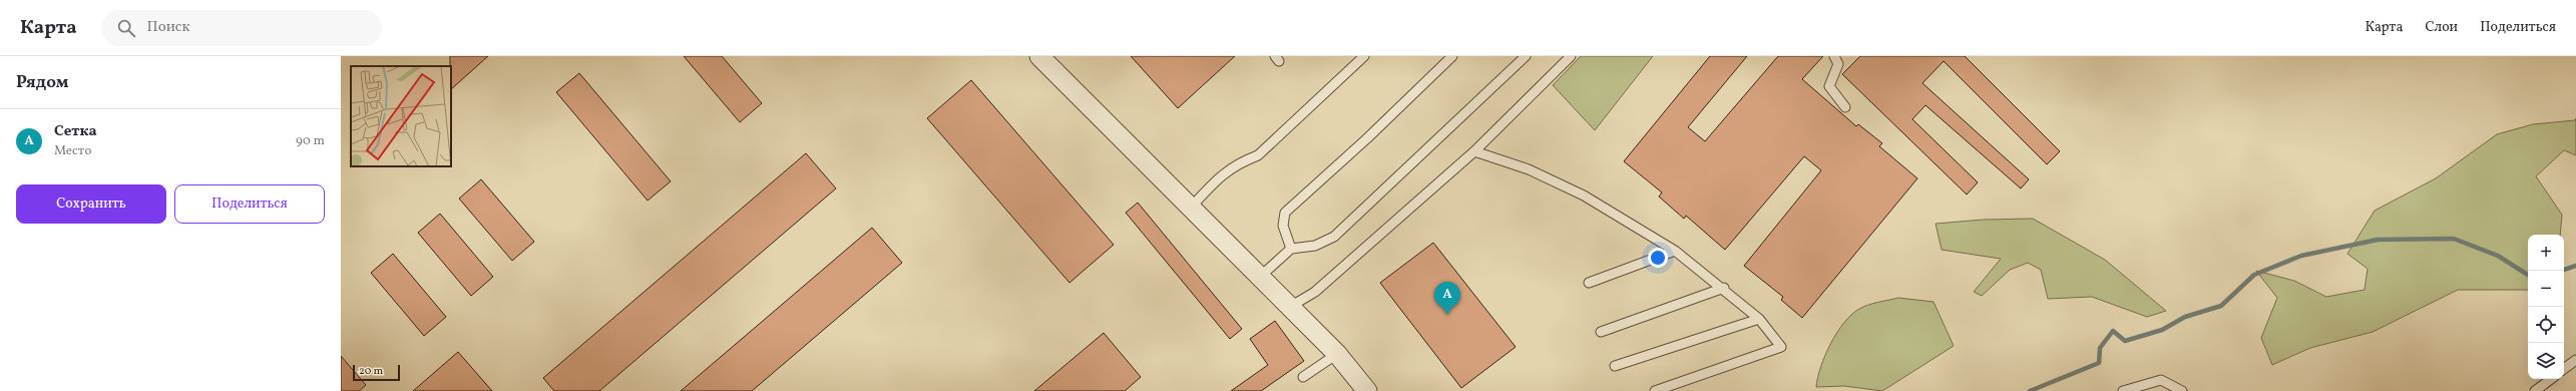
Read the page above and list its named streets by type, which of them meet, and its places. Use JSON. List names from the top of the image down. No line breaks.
{"scale_bar":"20 m","page":{"header":"Карта","search":"Поиск","nav":["Карта","Слои","Поделиться"],"heading":"Рядом","list":[{"mark":"A","name":"Сетка","note":"Место","value":"90 m"}],"buttons":["Сохранить","Поделиться"],"map_buttons":["+","−"],"pins":"A","scale":"20 m"}}
